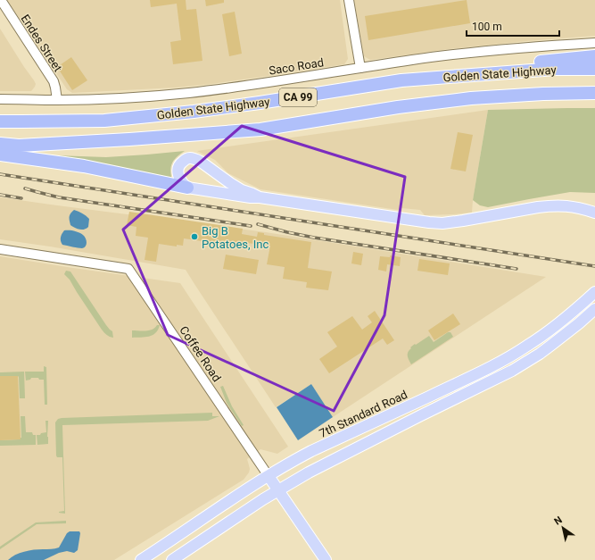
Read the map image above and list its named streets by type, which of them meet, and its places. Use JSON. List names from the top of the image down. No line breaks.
{"streets":{"highway":["Golden State Highway","CA 99"],"main road":["Coffee Road","7th Standard Road"],"street":["Endes Street","Saco Road"]},"crossings":[["Endes Street","Saco Road"],["Coffee Road","7th Standard Road"]],"places":["Big B Potatoes, Inc"],"scale_bar":"100 m","north":"top left"}
